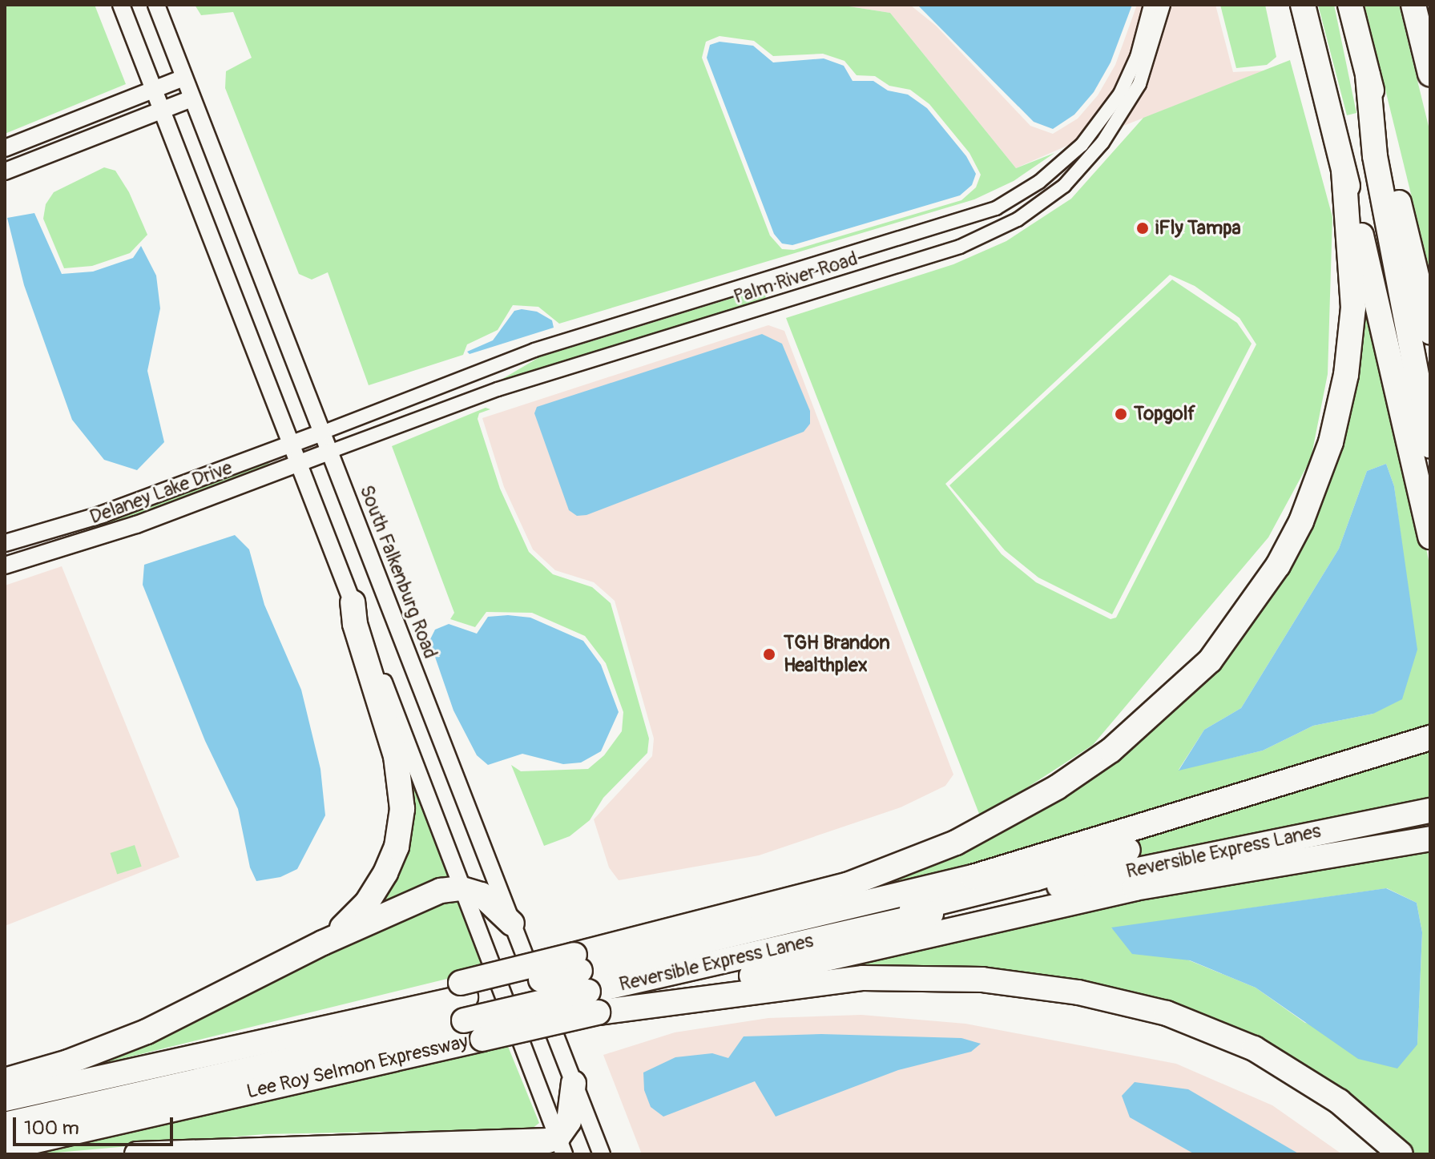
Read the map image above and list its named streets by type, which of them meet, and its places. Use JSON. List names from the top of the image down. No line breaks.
{"streets":{"highway":["Reversible Express Lanes","Lee Roy Selmon Expressway"],"street":["Palm River Road","Delaney Lake Drive","South Falkenburg Road"]},"crossings":[["Palm River Road","Delaney Lake Drive"],["Palm River Road","South Falkenburg Road"],["Delaney Lake Drive","South Falkenburg Road"],["Reversible Express Lanes","Lee Roy Selmon Expressway"]],"places":["iFly Tampa","Topgolf","TGH Brandon Healthplex"],"scale_bar":"100 m"}
